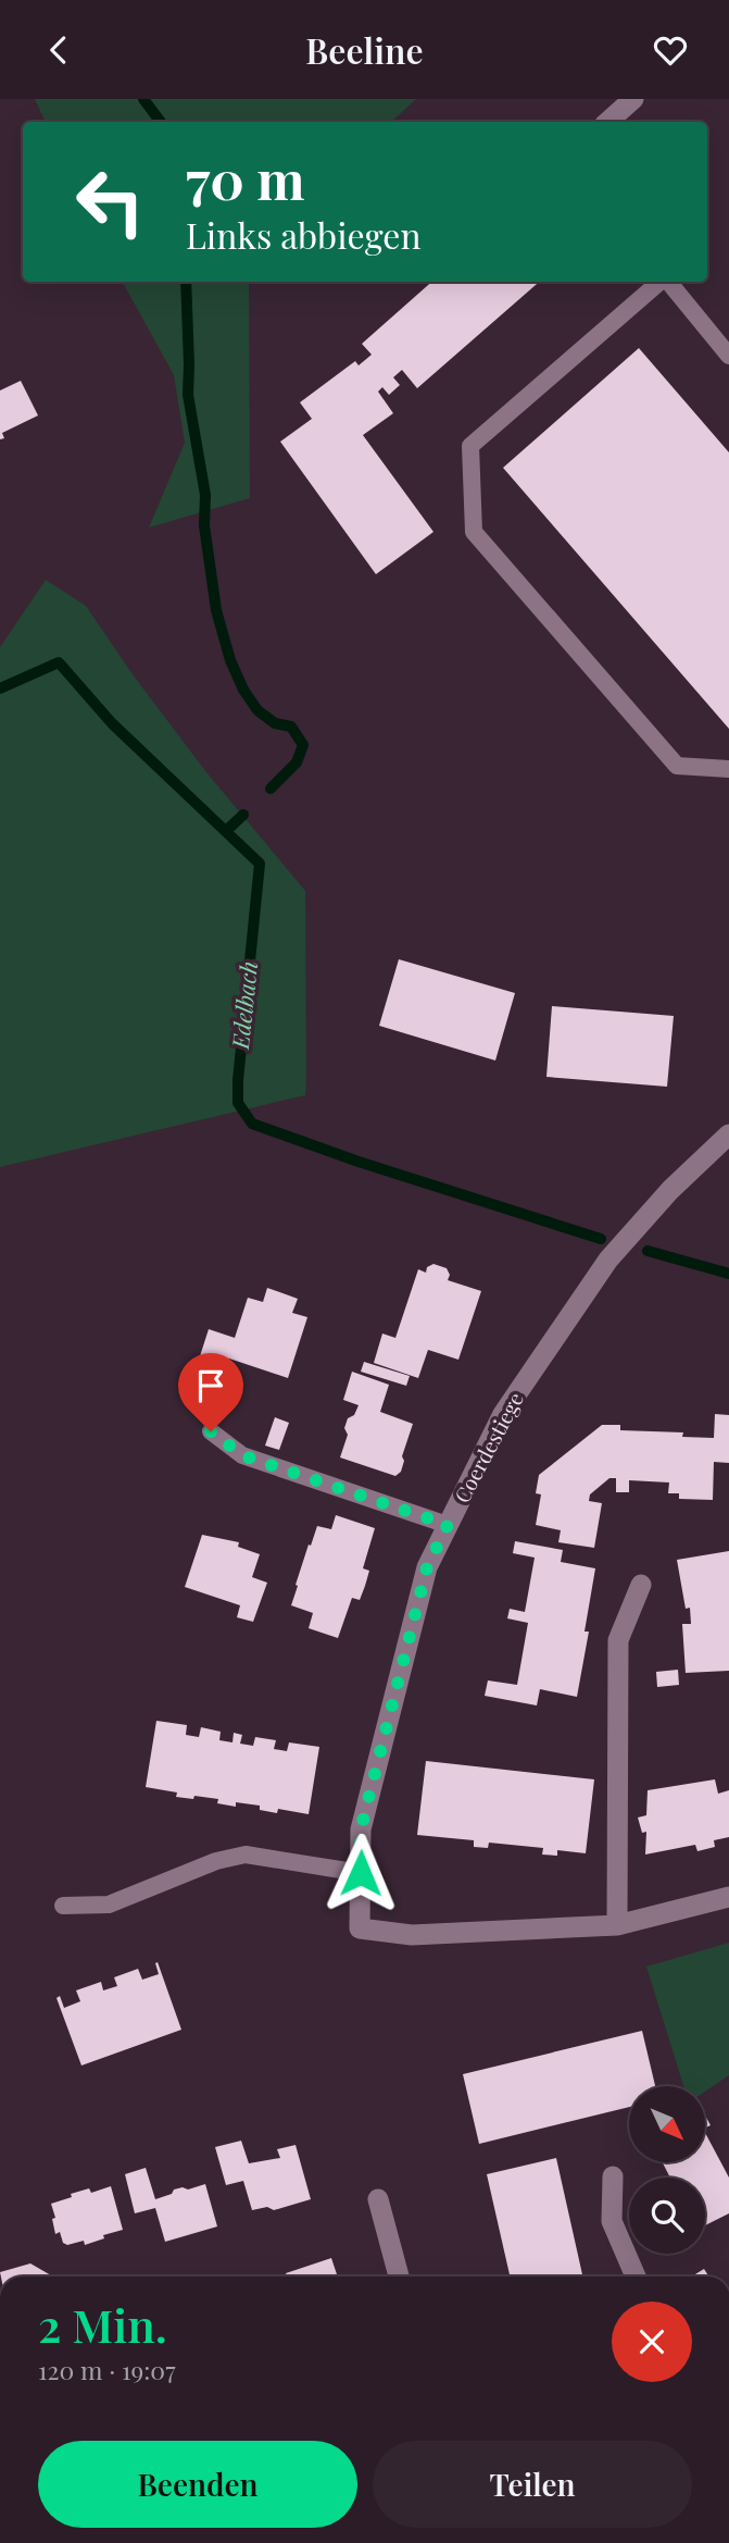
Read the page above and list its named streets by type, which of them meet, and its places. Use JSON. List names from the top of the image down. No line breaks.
{"streets":{"street":["Coerdestiege"]},"water":["Edelbach"],"north":"bottom right","page":{"header":"Beeline","turn":["70 m","Links abbiegen"],"heading":["2 Min.","120 m · 19:07"],"buttons":["Beenden","Teilen"]}}
